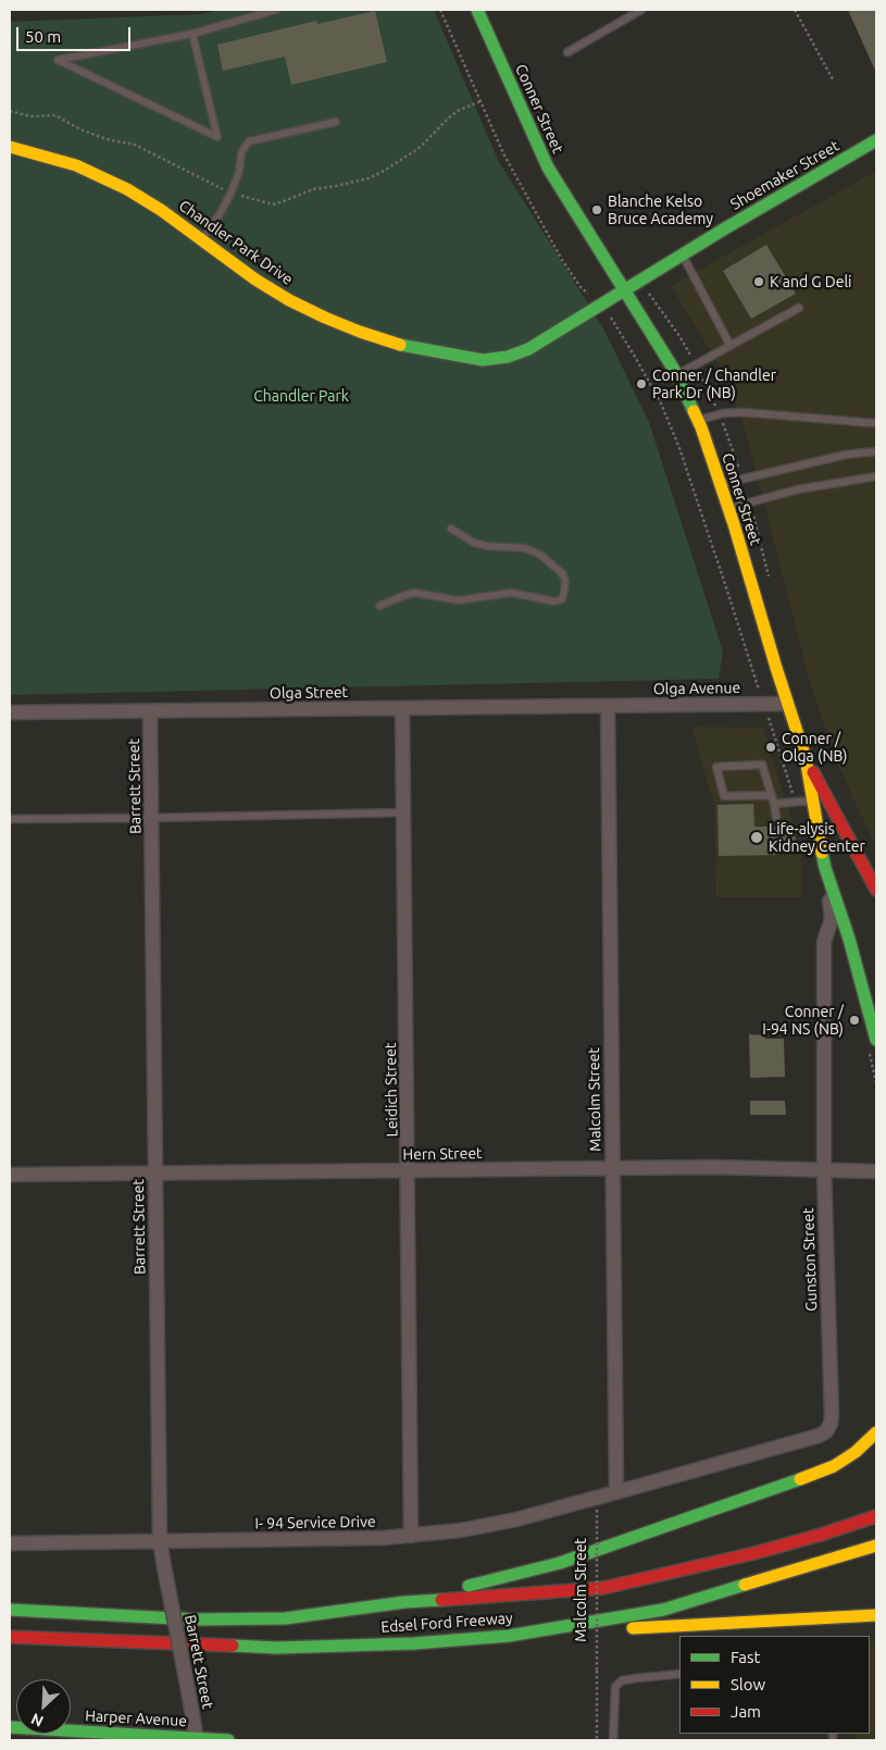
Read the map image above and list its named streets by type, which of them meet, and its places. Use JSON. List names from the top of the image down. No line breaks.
{"streets":{"main road":["Conner Street","Shoemaker Street","Chandler Park Drive","Edsel Ford Freeway","Harper Avenue"],"street":["Olga Avenue","Olga Street","Barrett Street","Leidich Street","Malcolm Street","Hern Street","Gunston Street","I- 94 Service Drive"]},"crossings":[["Conner Street","Shoemaker Street"],["Conner Street","Chandler Park Drive"],["Conner Street","Olga Avenue"],["Conner Street","Gunston Street"],["Shoemaker Street","Chandler Park Drive"],["Olga Avenue","Olga Street"],["Olga Avenue","Malcolm Street"],["Olga Street","Barrett Street"],["Olga Street","Leidich Street"],["Olga Street","Malcolm Street"],["Barrett Street","Hern Street"],["Barrett Street","I- 94 Service Drive"],["Barrett Street","Harper Avenue"],["Leidich Street","Hern Street"],["Leidich Street","I- 94 Service Drive"],["Malcolm Street","Hern Street"],["Malcolm Street","Gunston Street"],["Malcolm Street","I- 94 Service Drive"],["Hern Street","Gunston Street"],["Gunston Street","I- 94 Service Drive"]],"parks":["Chandler Park"],"places":["Blanche Kelso Bruce Academy","K and G Deli","Conner / Chandler Park Dr (NB)","Conner / Olga (NB)","Life-alysis Kidney Center","Conner / I-94 NS (NB)"],"legend":["Fast","Slow","Jam"],"scale_bar":"50 m","north":"bottom left"}
